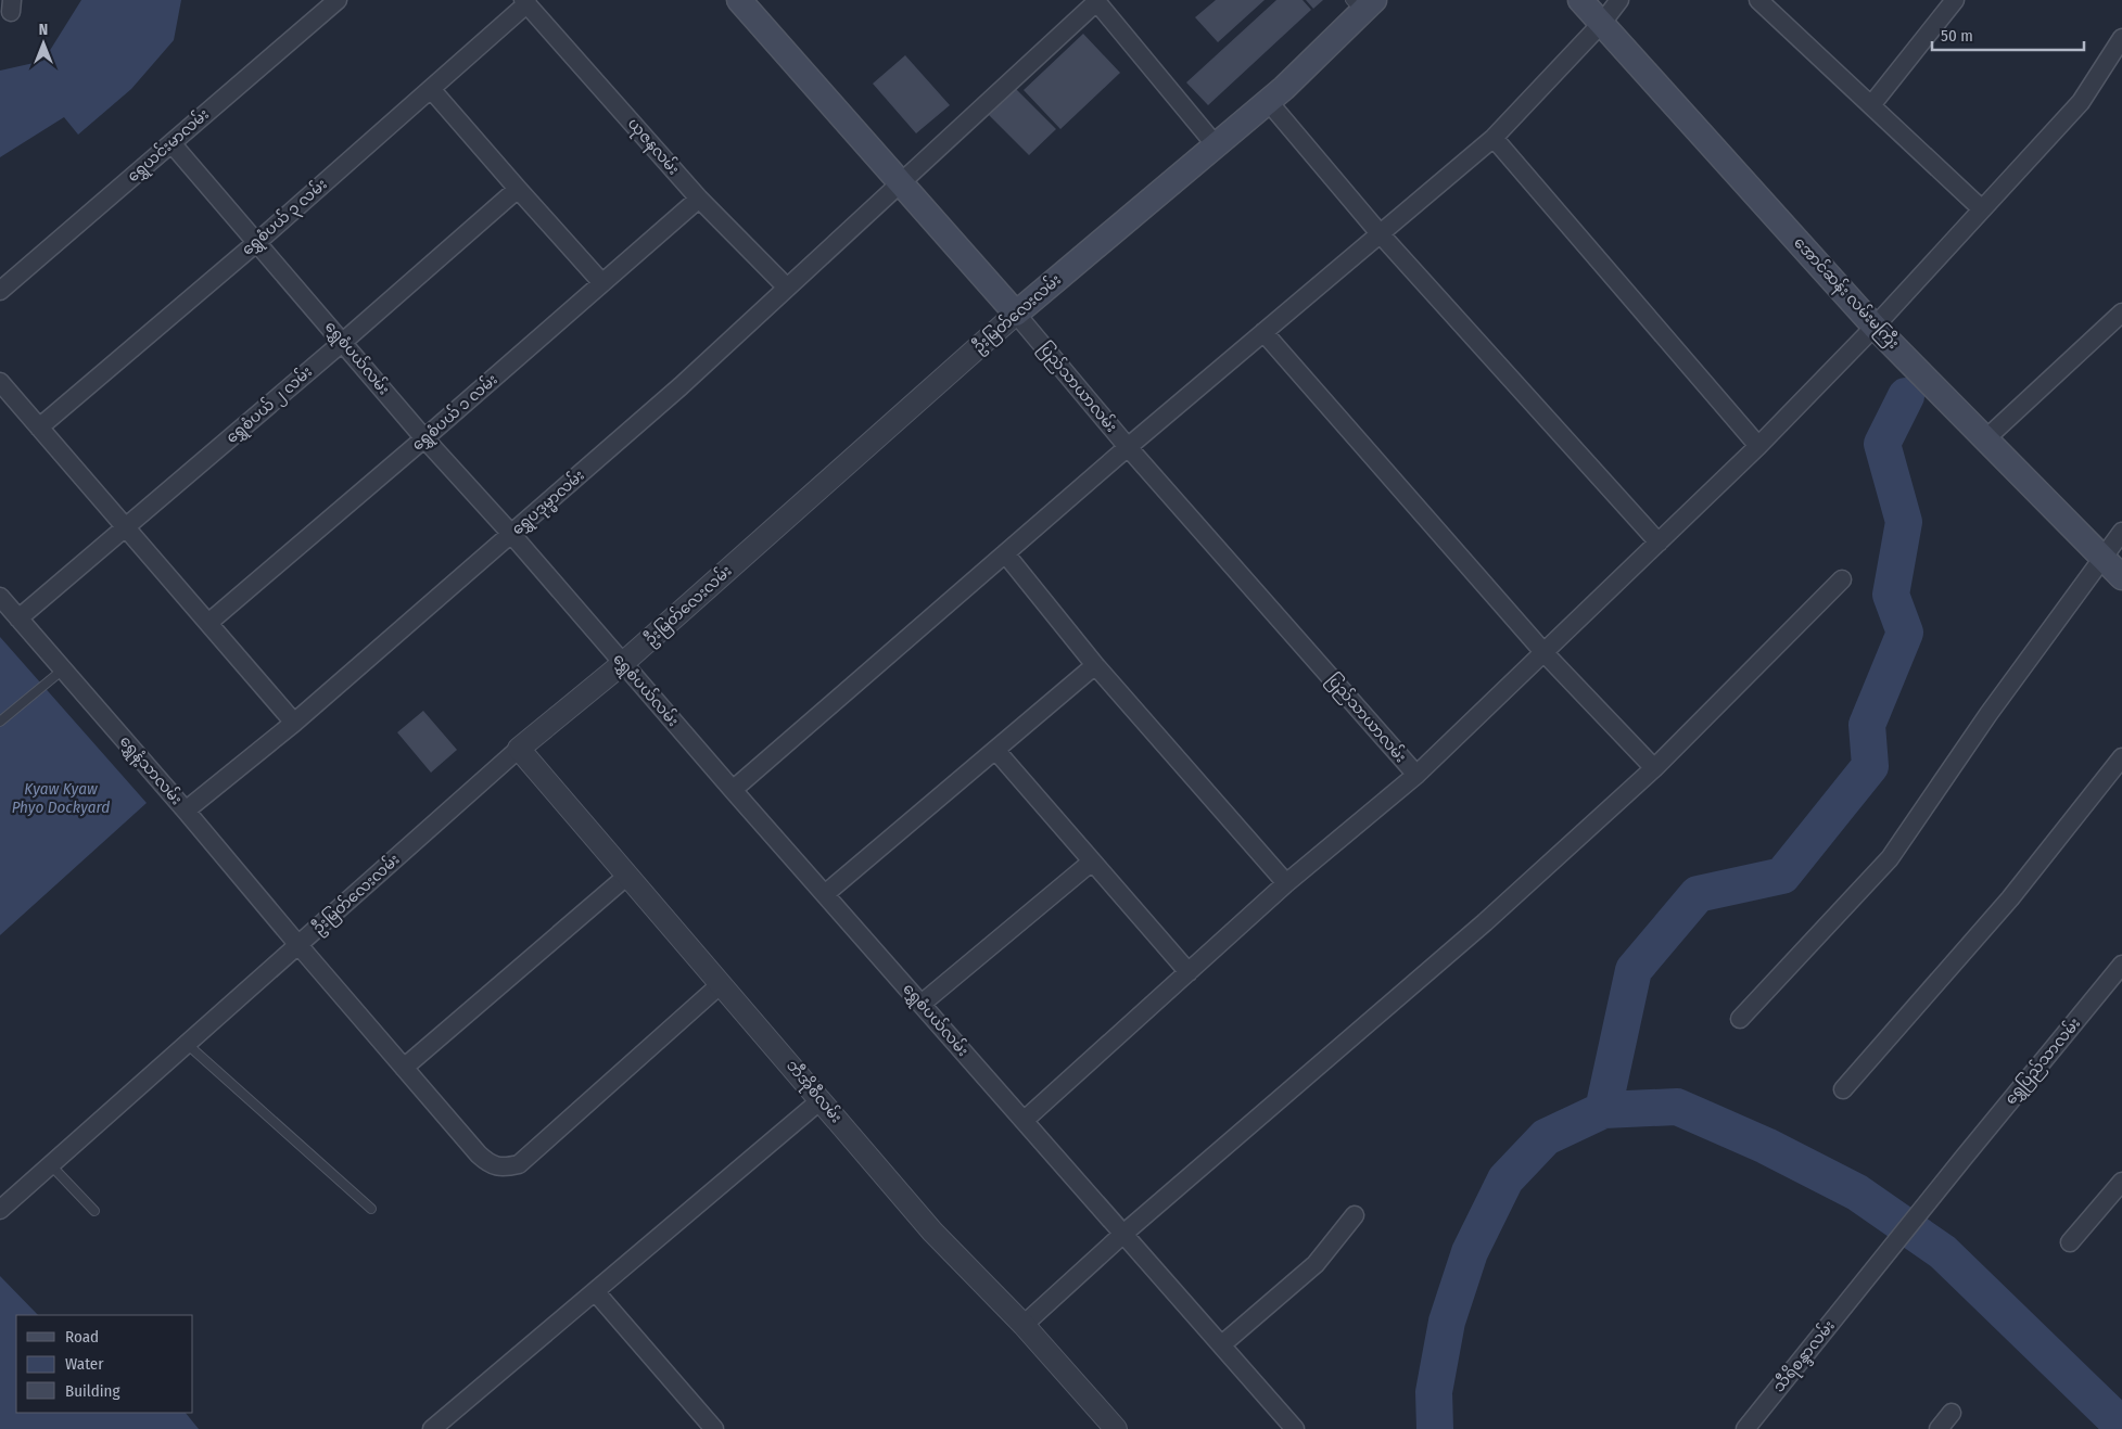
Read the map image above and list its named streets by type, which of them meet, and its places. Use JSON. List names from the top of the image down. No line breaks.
{"streets":{"main road":["အောင်ဆန်း လမ်းမကြီး","ဦးမြတ်လေးလမ်း","ပြည်သာယာလမ်း"],"street":["ရွှေယင်းမာလမ်း","ယုဇနလမ်း","ရွှေစံပယ် ၃ လမ်း","ရွှေစံပယ်လမ်း","ရွှေစံပယ် ၂ လမ်း","ရွှေစံပယ် ၁ လမ်း","ရွှေပဒုမ္မာလမ်း","ရွှေနံ့သာလမ်း","ရွှေပြည်သာလမ်း","ဘီအိုစီလမ်း","သီရိစန္ဒာလမ်း"]},"crossings":[["ရွှေယင်းမာလမ်း","ရွှေစံပယ်လမ်း"],["ယုဇနလမ်း","ရွှေစံပယ် ၃ လမ်း"],["ယုဇနလမ်း","ရွှေစံပယ် ၁ လမ်း"],["ယုဇနလမ်း","ရွှေပဒုမ္မာလမ်း"],["ရွှေစံပယ် ၃ လမ်း","ရွှေစံပယ်လမ်း"],["ဦးမြတ်လေးလမ်း","ရွှေစံပယ်လမ်း"],["ဦးမြတ်လေးလမ်း","ပြည်သာယာလမ်း"],["ဦးမြတ်လေးလမ်း","ရွှေနံ့သာလမ်း"],["ဦးမြတ်လေးလမ်း","ဘီအိုစီလမ်း"],["ရွှေစံပယ်လမ်း","ရွှေစံပယ် ၂ လမ်း"],["ရွှေစံပယ်လမ်း","ရွှေစံပယ် ၁ လမ်း"],["ရွှေစံပယ်လမ်း","ရွှေပဒုမ္မာလမ်း"],["ပြည်သာယာလမ်း","ရွှေပဒုမ္မာလမ်း"],["ရွှေစံပယ် ၂ လမ်း","ရွှေနံ့သာလမ်း"],["ရွှေပဒုမ္မာလမ်း","ရွှေနံ့သာလမ်း"],["ရွှေနံ့သာလမ်း","ဘီအိုစီလမ်း"],["ရွှေပြည်သာလမ်း","သီရိစန္ဒာလမ်း"]],"water":["Kyaw Kyaw Phyo Dockyard"],"legend":["Road","Water","Building"],"scale_bar":"50 m","north":"top"}
